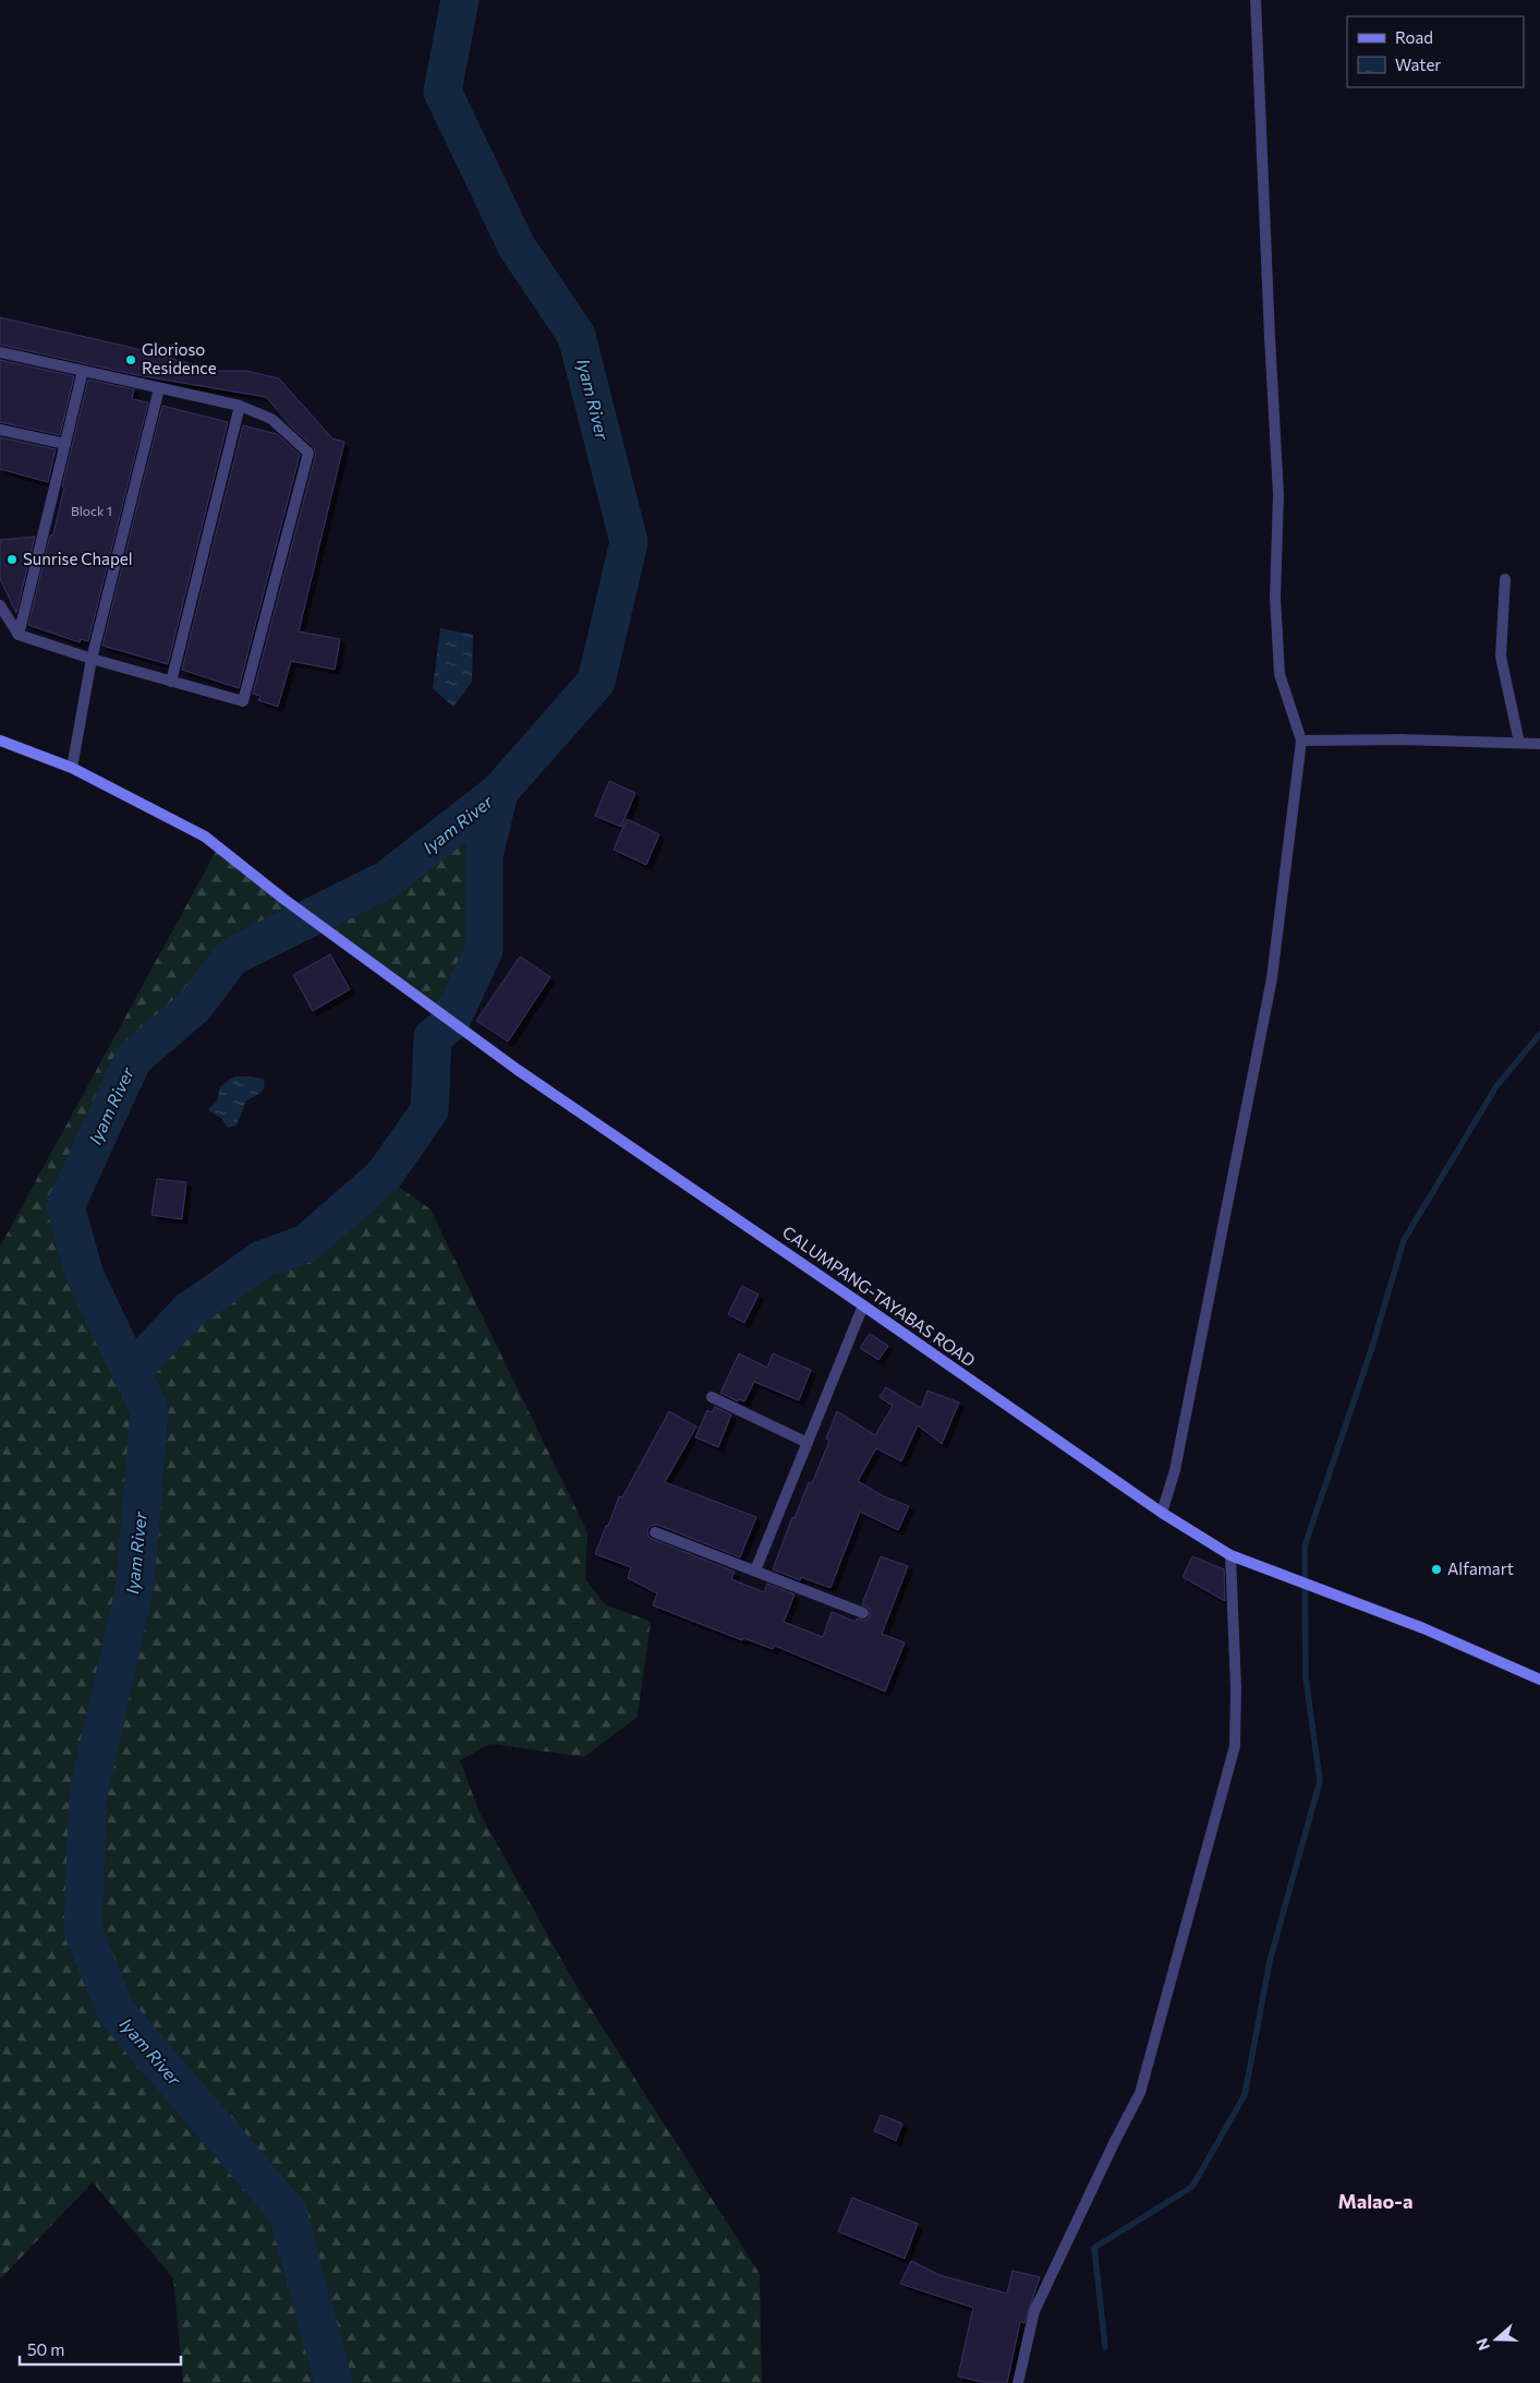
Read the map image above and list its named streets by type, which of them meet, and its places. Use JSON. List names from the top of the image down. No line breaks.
{"streets":{"main road":["CALUMPANG-TAYABAS ROAD"]},"districts":["Malao-a"],"water":["Iyam River"],"places":["Glorioso Residence","Sunrise Chapel","Alfamart"],"house_numbers":["Block 1"],"legend":["Road","Water"],"scale_bar":"50 m","north":"left"}
